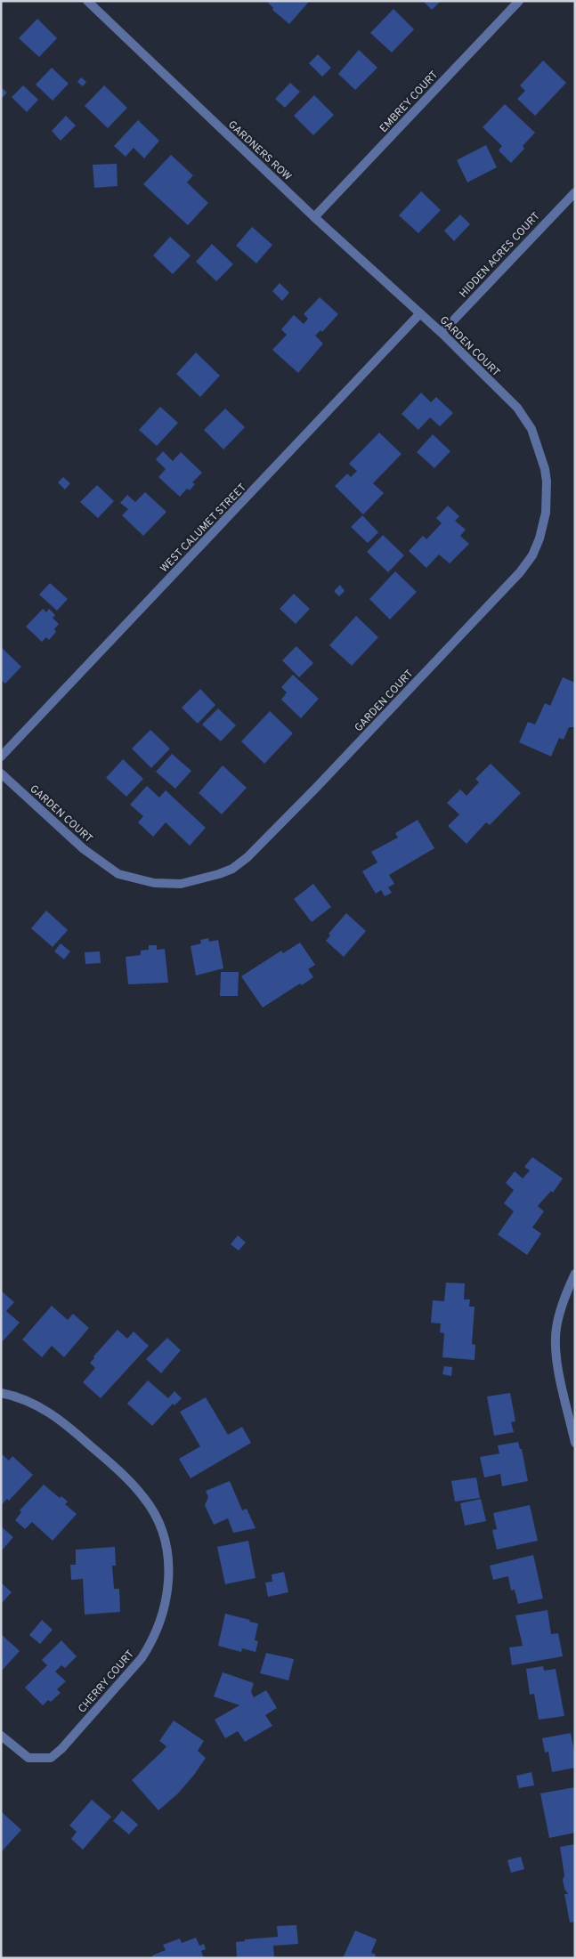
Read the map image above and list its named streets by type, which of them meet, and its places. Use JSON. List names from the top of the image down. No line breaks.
{"streets":{"street":["EMBREY COURT","GARDNERS ROW","HIDDEN ACRES COURT","GARDEN COURT","WEST CALUMET STREET","CHERRY COURT"]},"crossings":[["EMBREY COURT","GARDNERS ROW"],["GARDNERS ROW","GARDEN COURT"],["GARDNERS ROW","WEST CALUMET STREET"],["HIDDEN ACRES COURT","GARDEN COURT"],["GARDEN COURT","WEST CALUMET STREET"]]}
